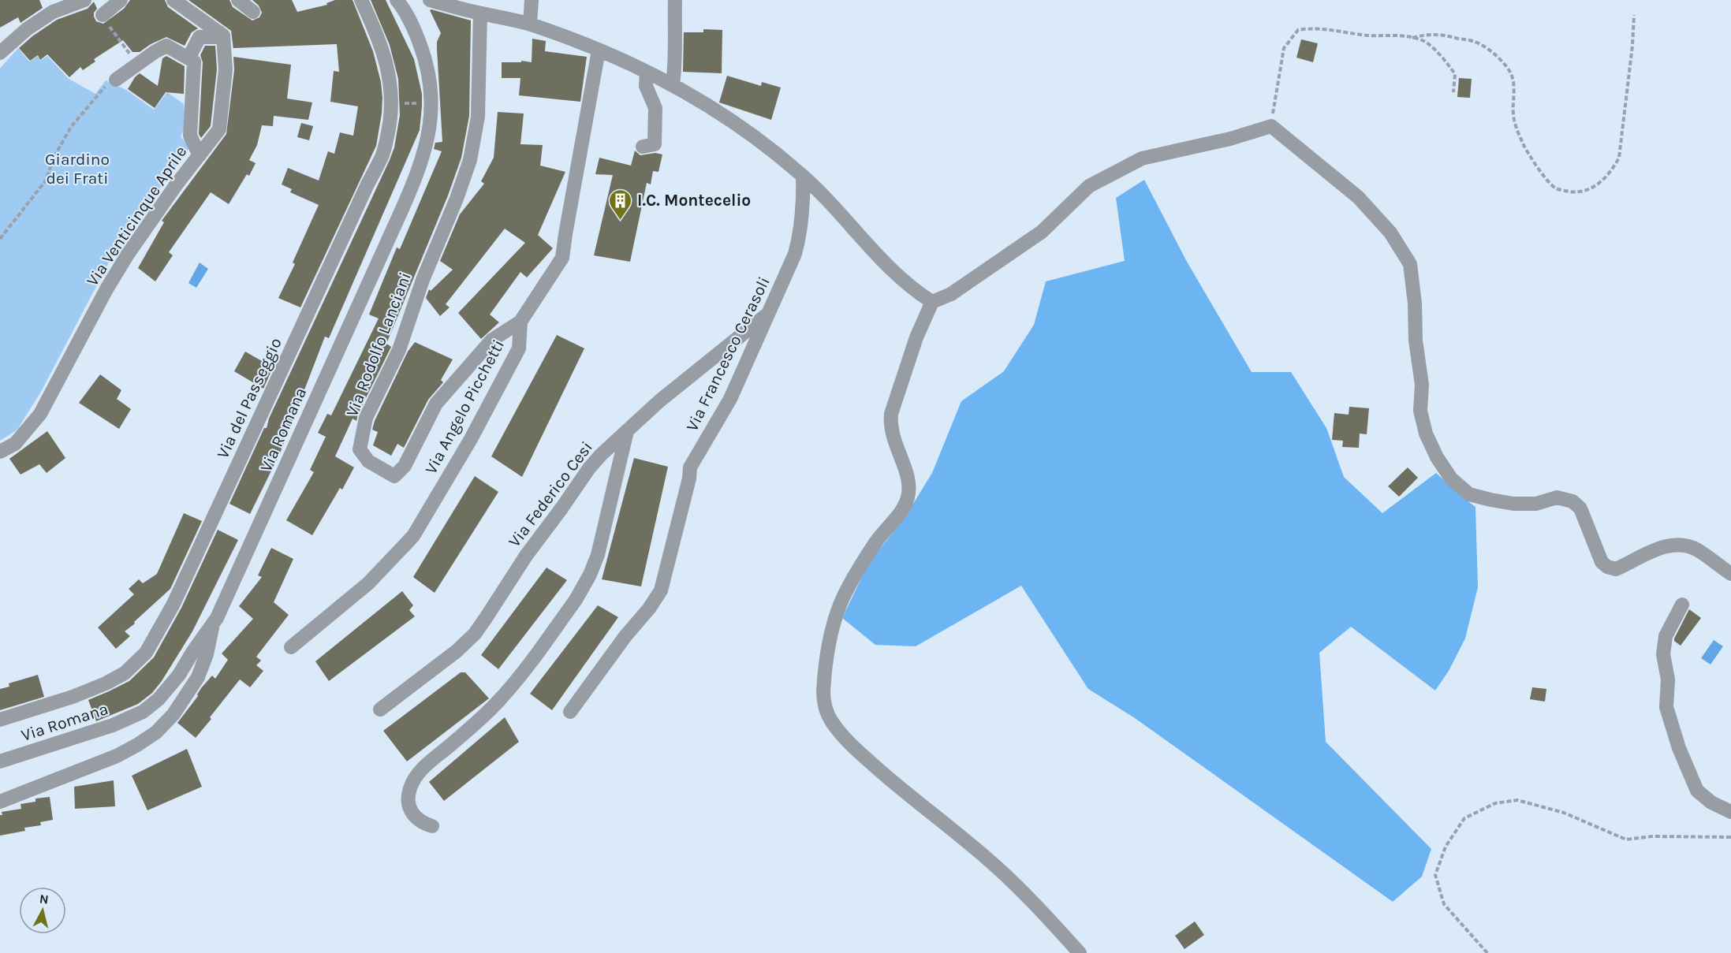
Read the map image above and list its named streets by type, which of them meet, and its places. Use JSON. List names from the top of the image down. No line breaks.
{"streets":{"street":["Via Venticinque Aprile","Via Rodolfo Lanciani","Via Francesco Cerasoli","Via del Passeggio","Via Angelo Picchetti","Via Romana","Via Federico Cesi"]},"crossings":[["Via Rodolfo Lanciani","Via Angelo Picchetti"],["Via Francesco Cerasoli","Via Federico Cesi"]],"parks":["Giardino dei Frati"],"places":{"building":["I.C. Montecelio"]},"north":"top"}
